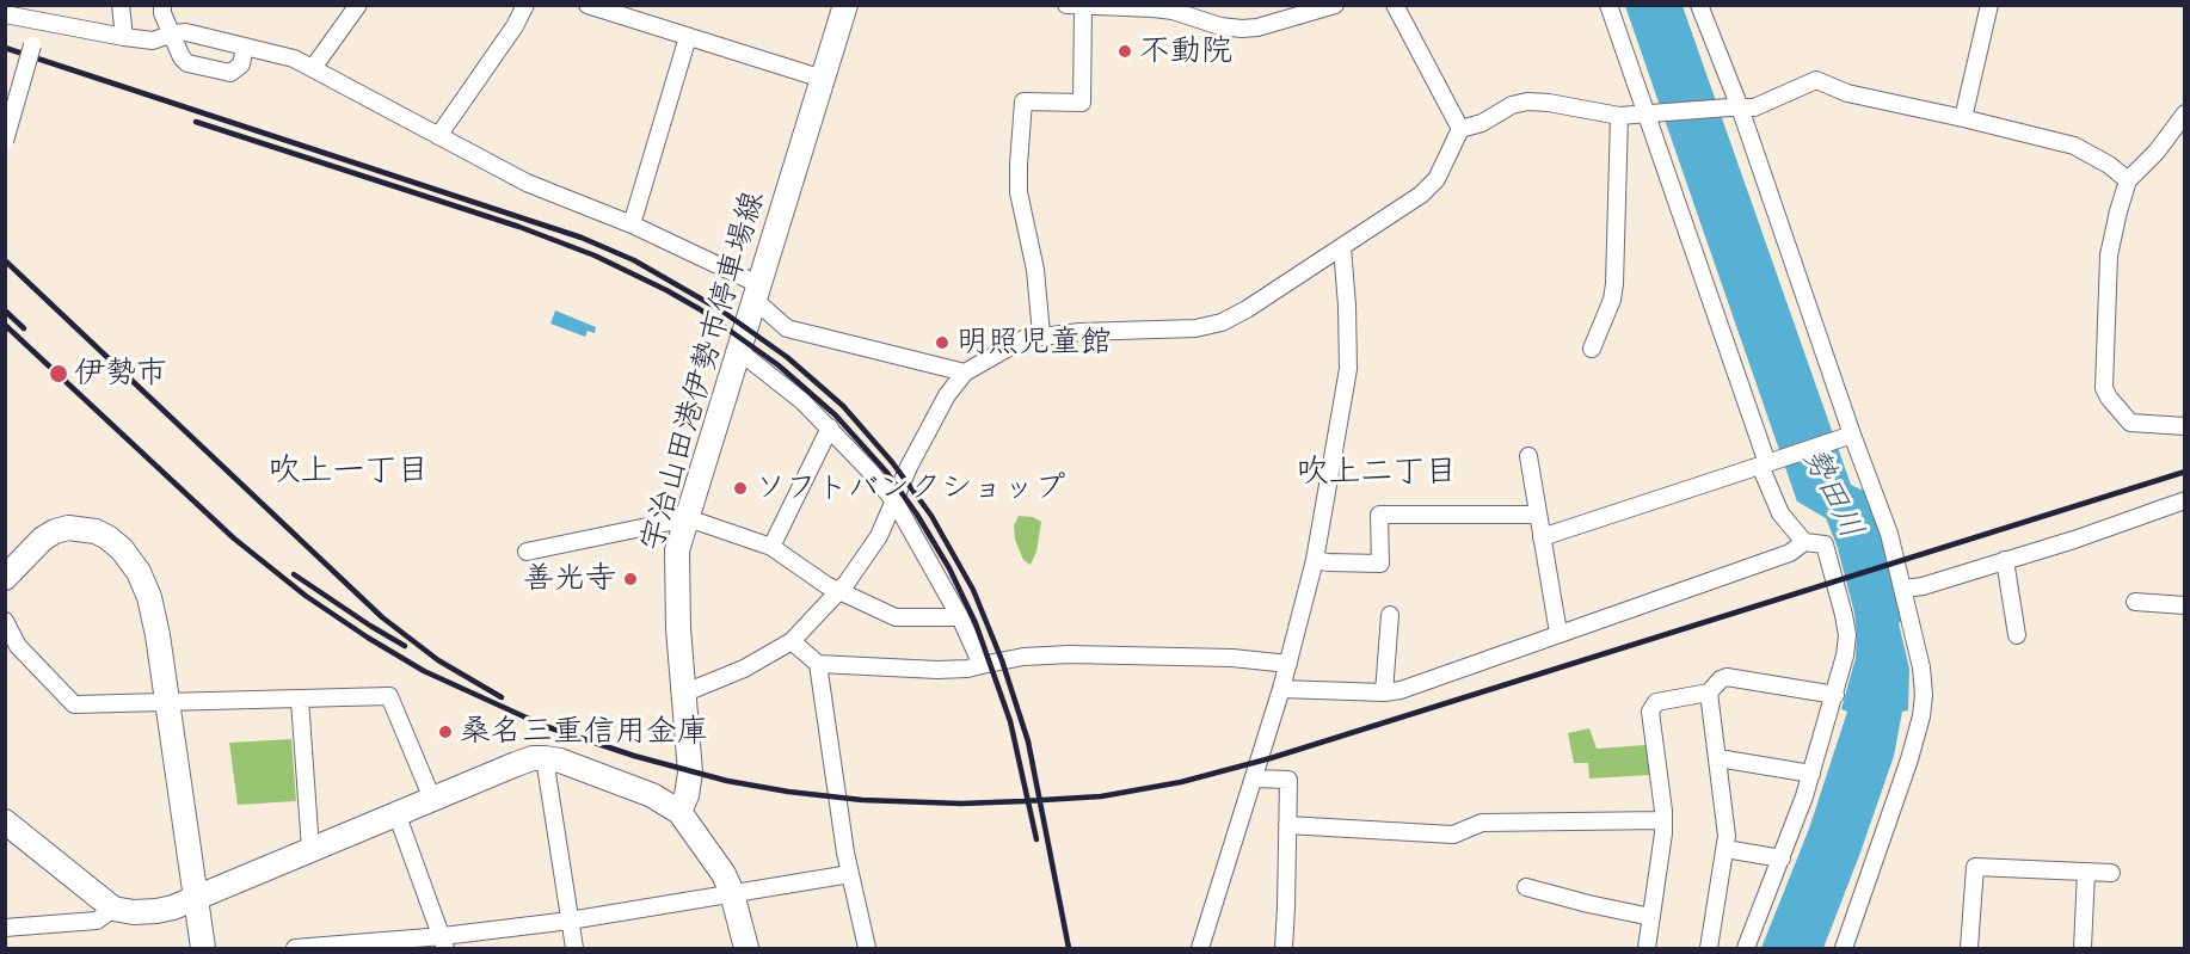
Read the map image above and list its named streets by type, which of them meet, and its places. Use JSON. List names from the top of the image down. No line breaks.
{"streets":{"main road":["宇治山田港伊勢市停車場線"]},"districts":["吹上一丁目","吹上二丁目"],"water":["勢田川"],"places":["不動院","明照児童館","伊勢市","ソフトバンクショップ","善光寺","桑名三重信用金庫"]}
